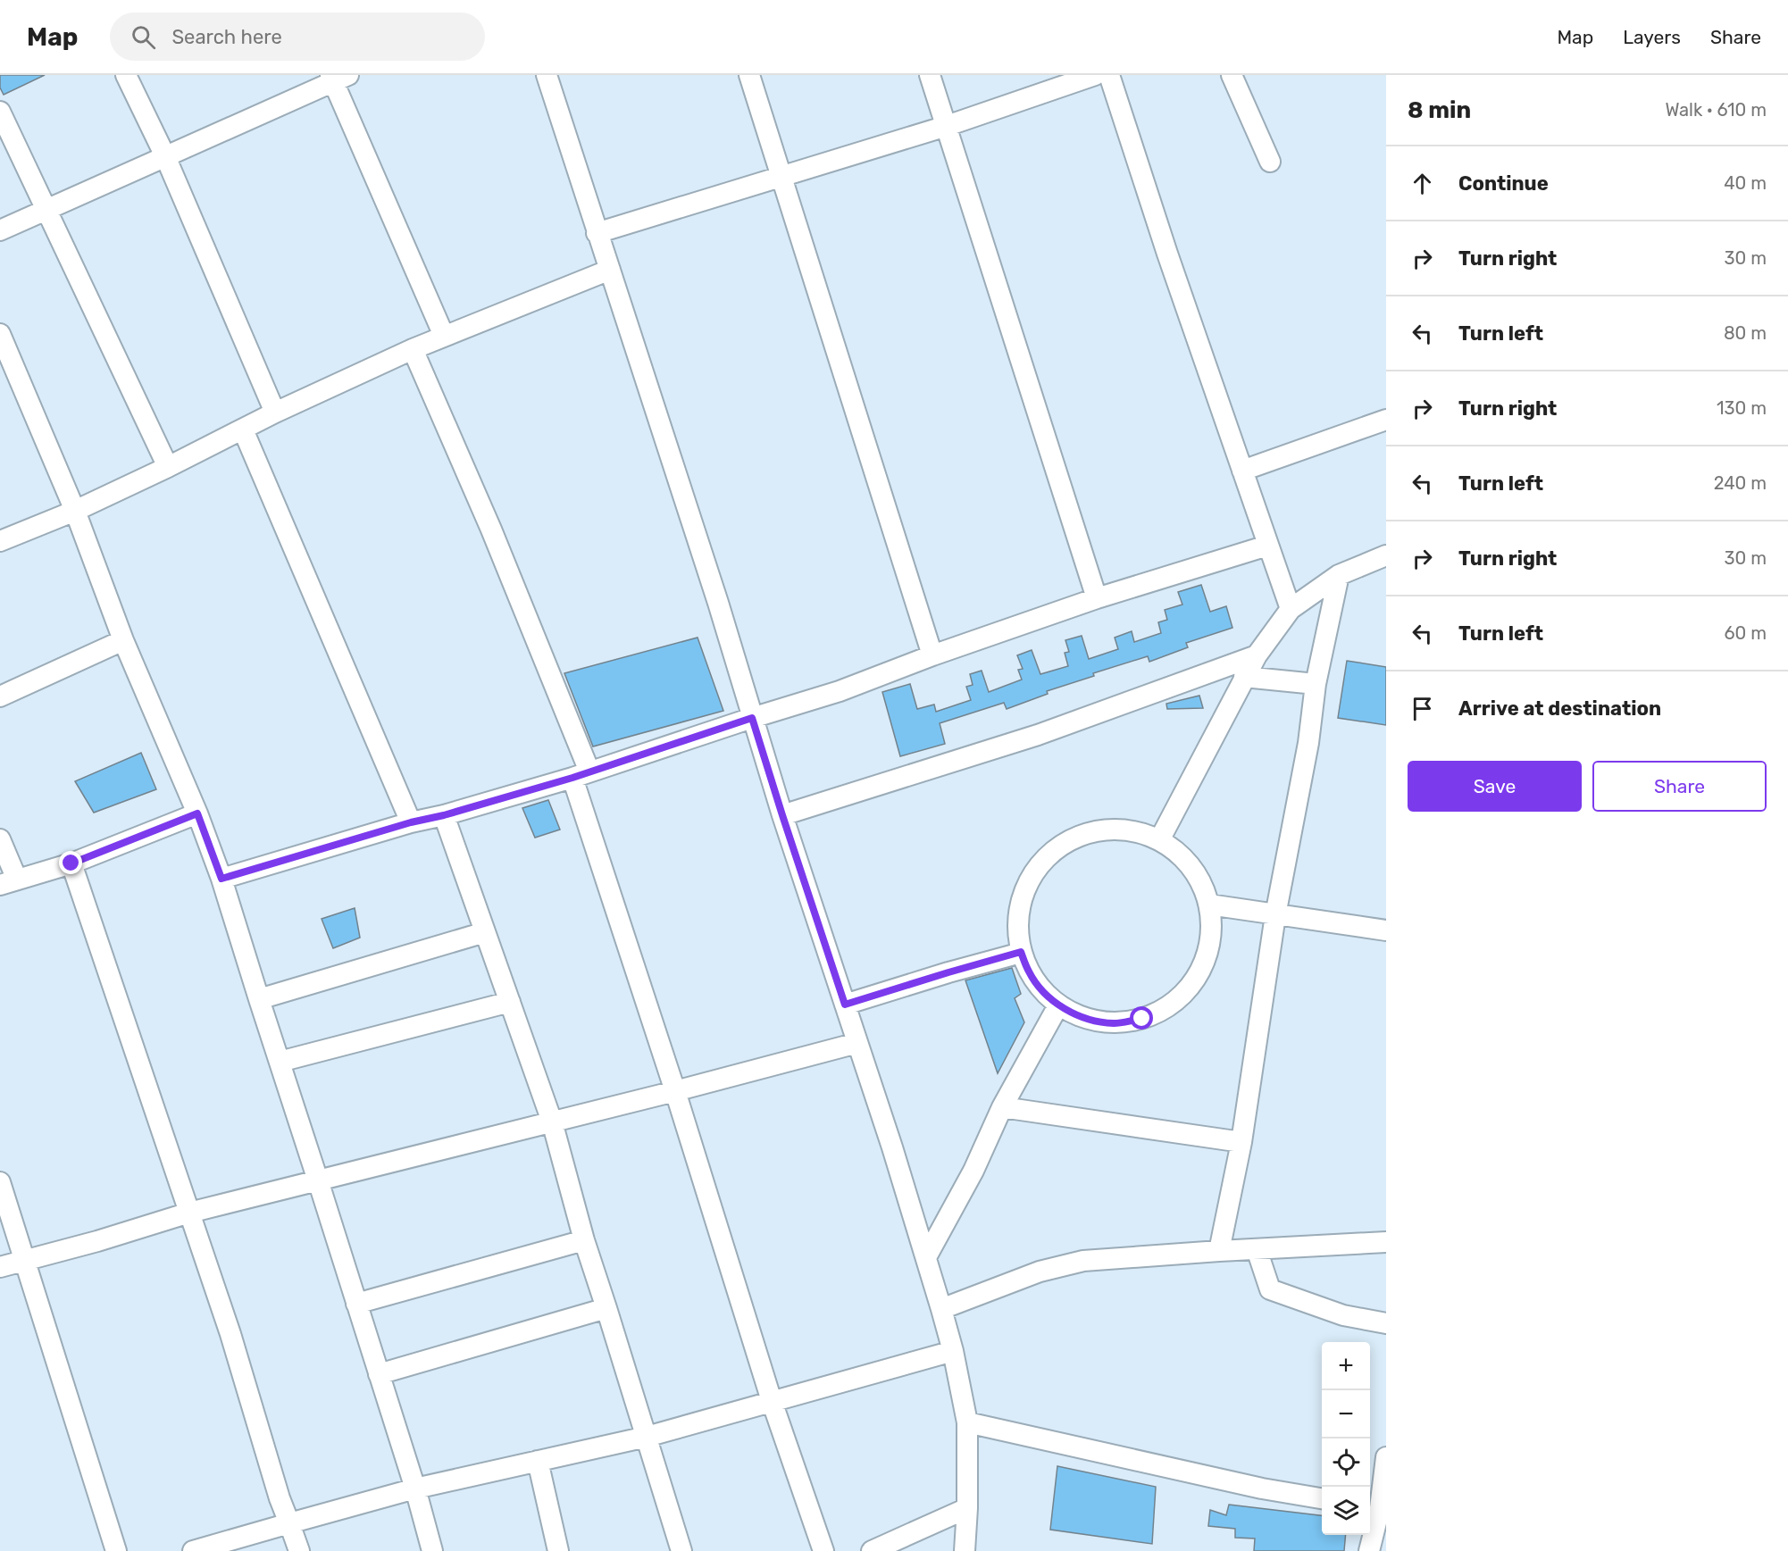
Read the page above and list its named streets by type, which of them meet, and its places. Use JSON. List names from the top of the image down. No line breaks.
{"page":{"header":"Map","search":"Search here","nav":["Map","Layers","Share"],"heading":["8 min","Walk · 610 m"],"list":[["Continue","40 m"],["Turn right","30 m"],["Turn left","80 m"],["Turn right","130 m"],["Turn left","240 m"],["Turn right","30 m"],["Turn left","60 m"],"Arrive at destination"],"buttons":["Save","Share"],"map_buttons":["+","−"]}}
